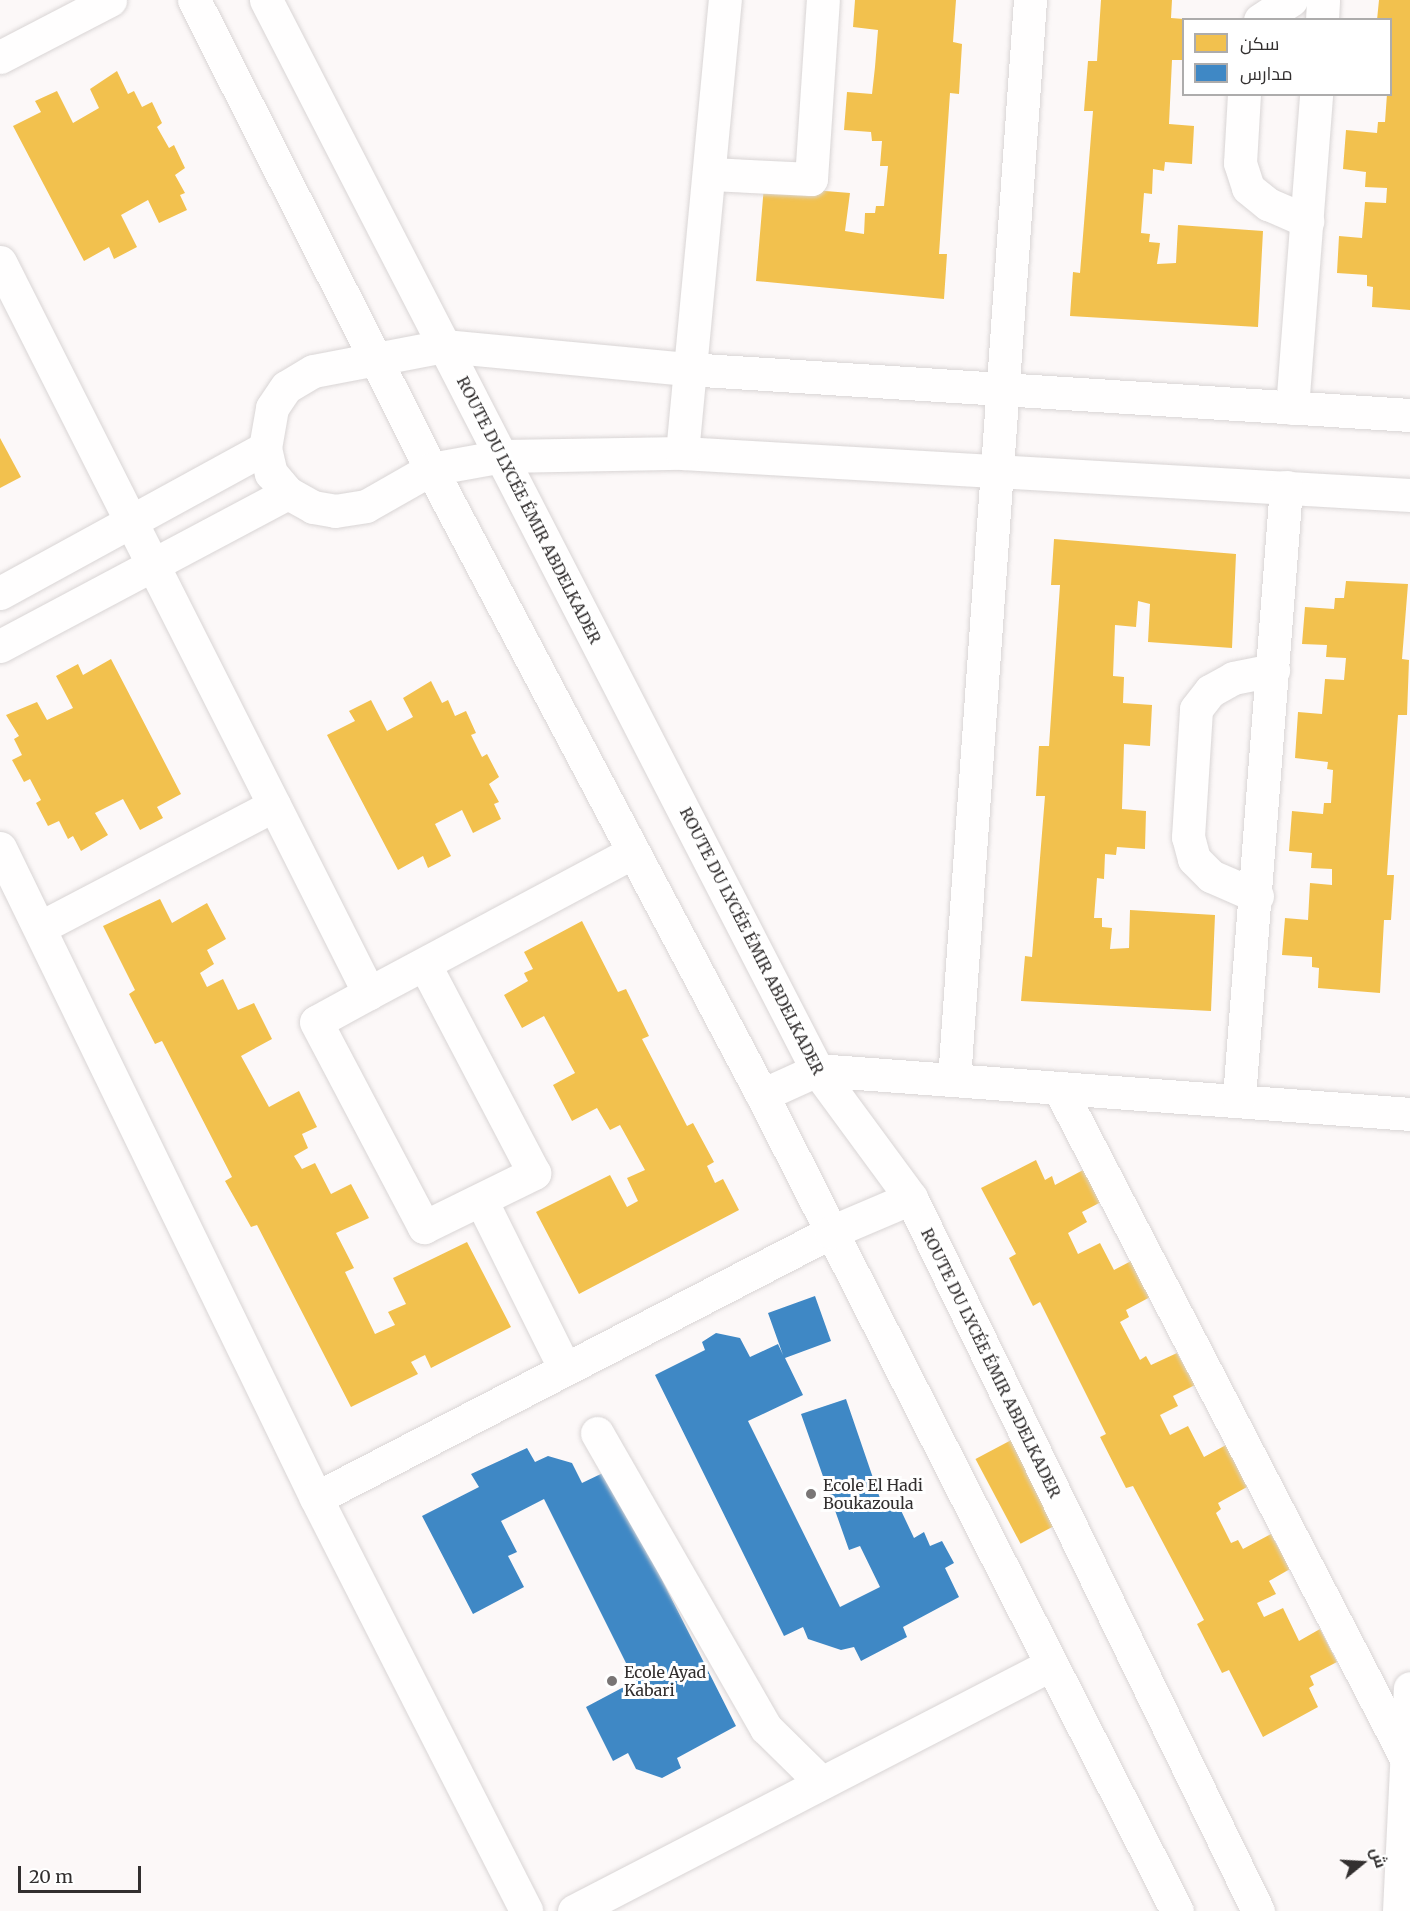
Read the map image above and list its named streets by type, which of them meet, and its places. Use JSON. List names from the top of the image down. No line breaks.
{"streets":{"street":["ROUTE DU LYCÉE ÉMIR ABDELKADER"]},"places":["Ecole El Hadi Boukazoula","Ecole Ayad Kabari"],"legend":["سكن","مدارس"],"scale_bar":"20 m","north":"right"}
